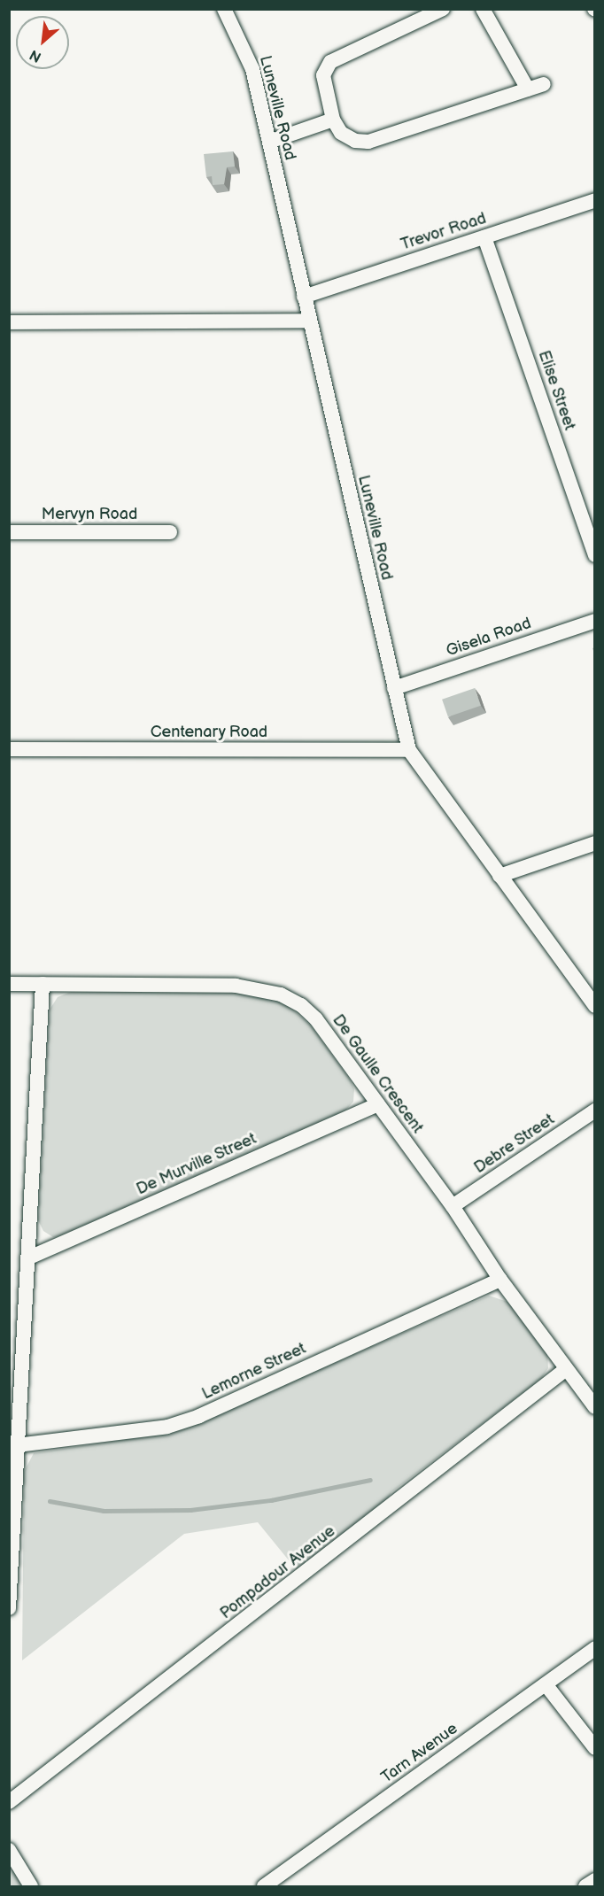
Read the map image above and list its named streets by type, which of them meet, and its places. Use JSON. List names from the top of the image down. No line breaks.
{"streets":{"street":["Luneville Road","Trevor Road","Elise Street","Mervyn Road","Gisela Road","Centenary Road","De Gaulle Crescent","Debre Street","De Murville Street","Lemorne Street","Pompadour Avenue","Tarn Avenue"]},"crossings":[["Luneville Road","Trevor Road"],["Luneville Road","Gisela Road"],["Luneville Road","Centenary Road"],["Trevor Road","Elise Street"],["De Gaulle Crescent","Debre Street"],["De Gaulle Crescent","De Murville Street"],["De Gaulle Crescent","Lemorne Street"],["De Gaulle Crescent","Pompadour Avenue"]],"north":"bottom left"}
